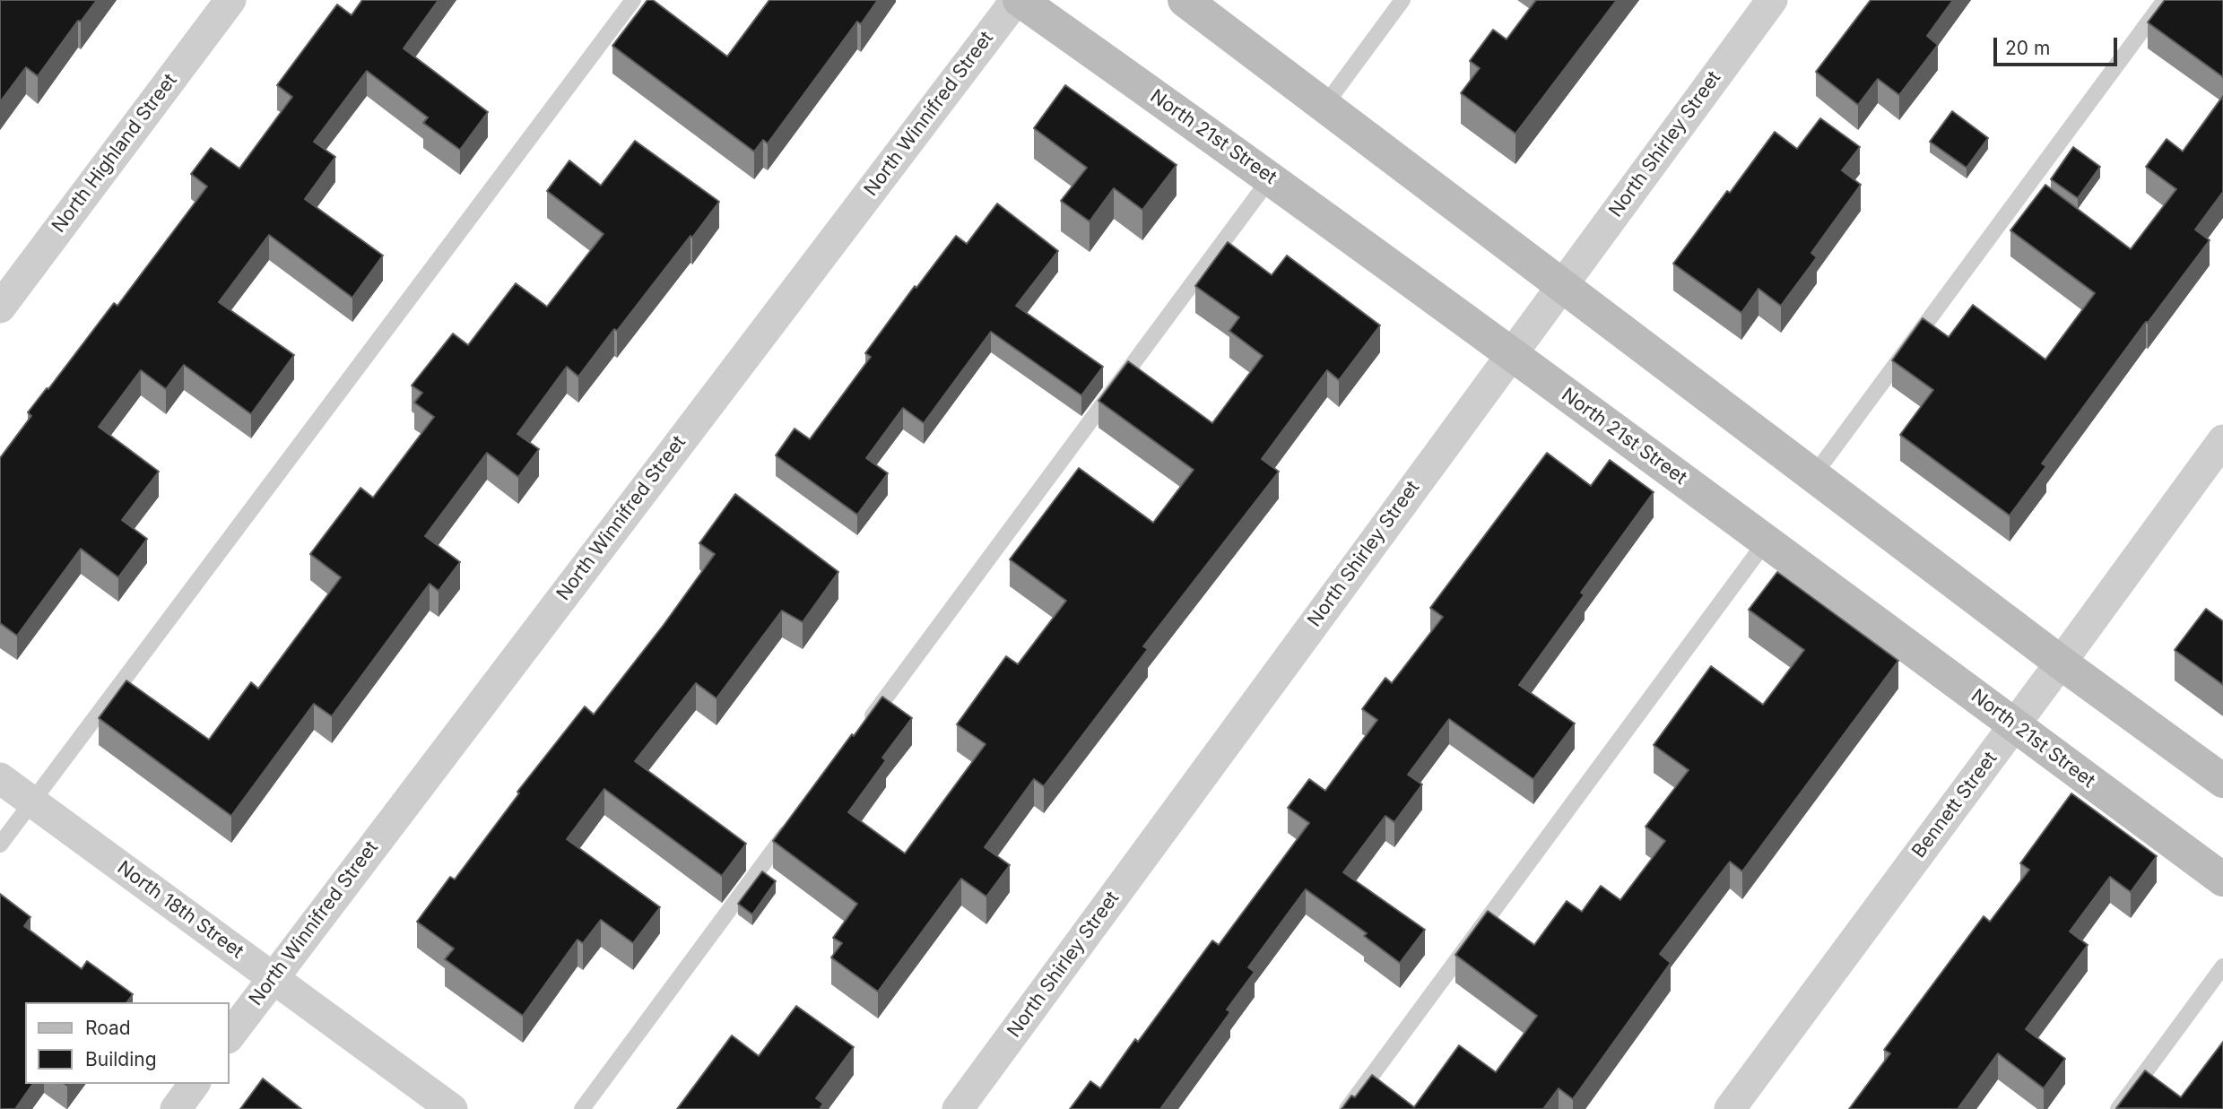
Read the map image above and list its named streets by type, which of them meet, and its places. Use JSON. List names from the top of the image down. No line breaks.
{"streets":{"main road":["North 21st Street"],"street":["North Winnifred Street","North Shirley Street","North Highland Street","Bennett Street","North 18th Street"]},"crossings":[["North Winnifred Street","North 21st Street"],["North Winnifred Street","North 18th Street"],["North 21st Street","North Shirley Street"],["North 21st Street","Bennett Street"]],"legend":["Road","Building"],"scale_bar":"20 m"}
